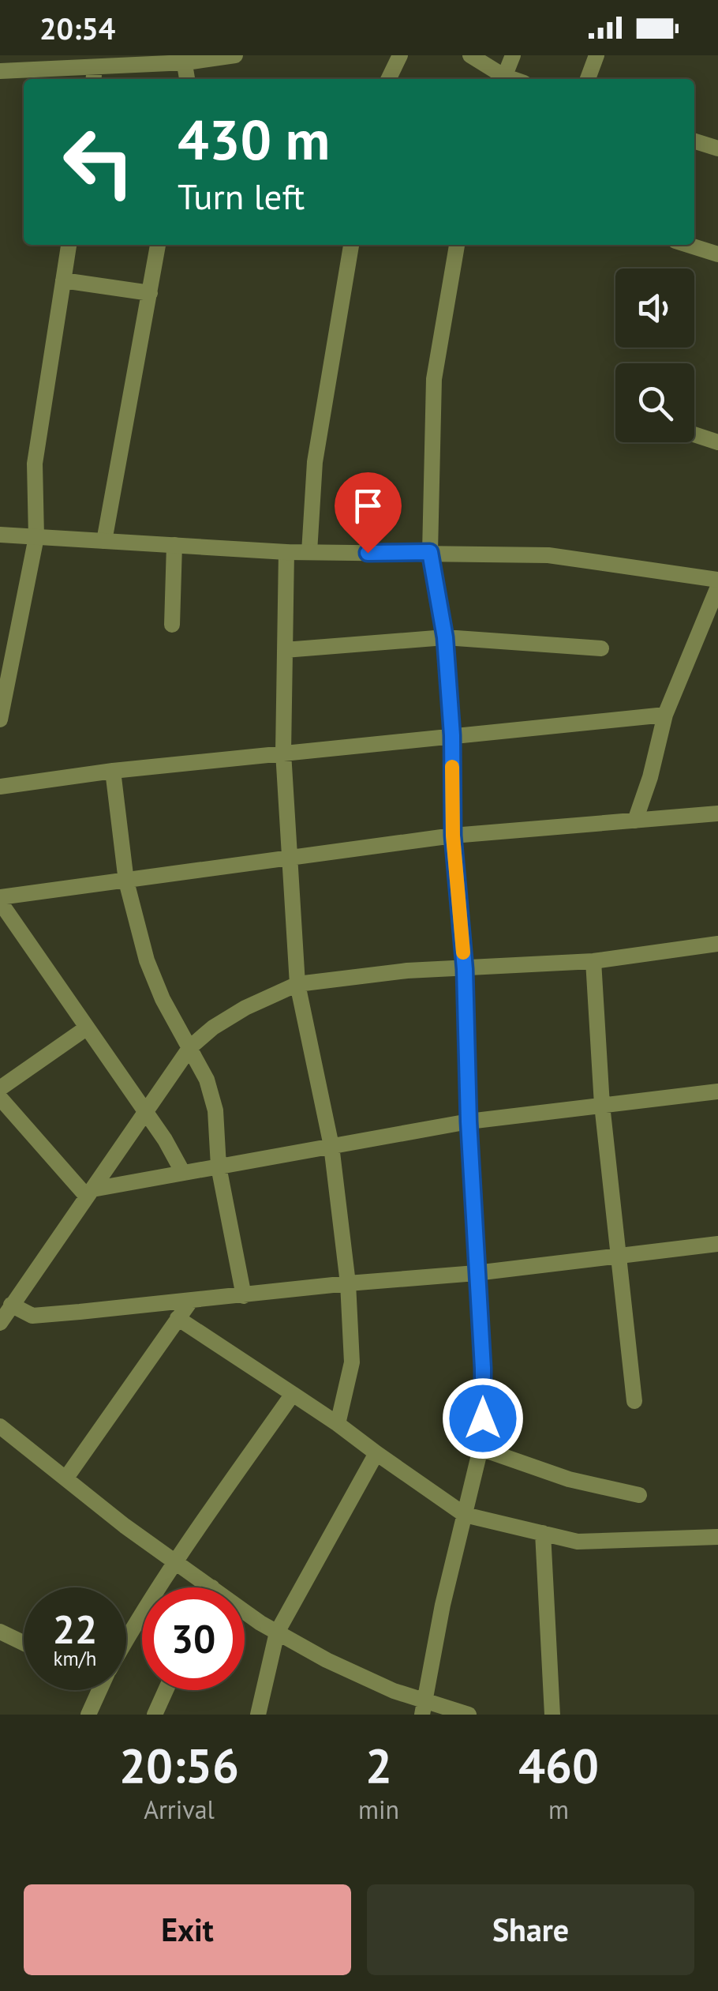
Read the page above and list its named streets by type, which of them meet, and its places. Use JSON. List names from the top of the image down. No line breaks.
{"page":{"status":"20:54","turn":["430 m","Turn left"],"speed":"22 km/h","limit":"30","eta":["20:56","Arrival","2","min","460","m"],"buttons":["Exit","Share"]}}
